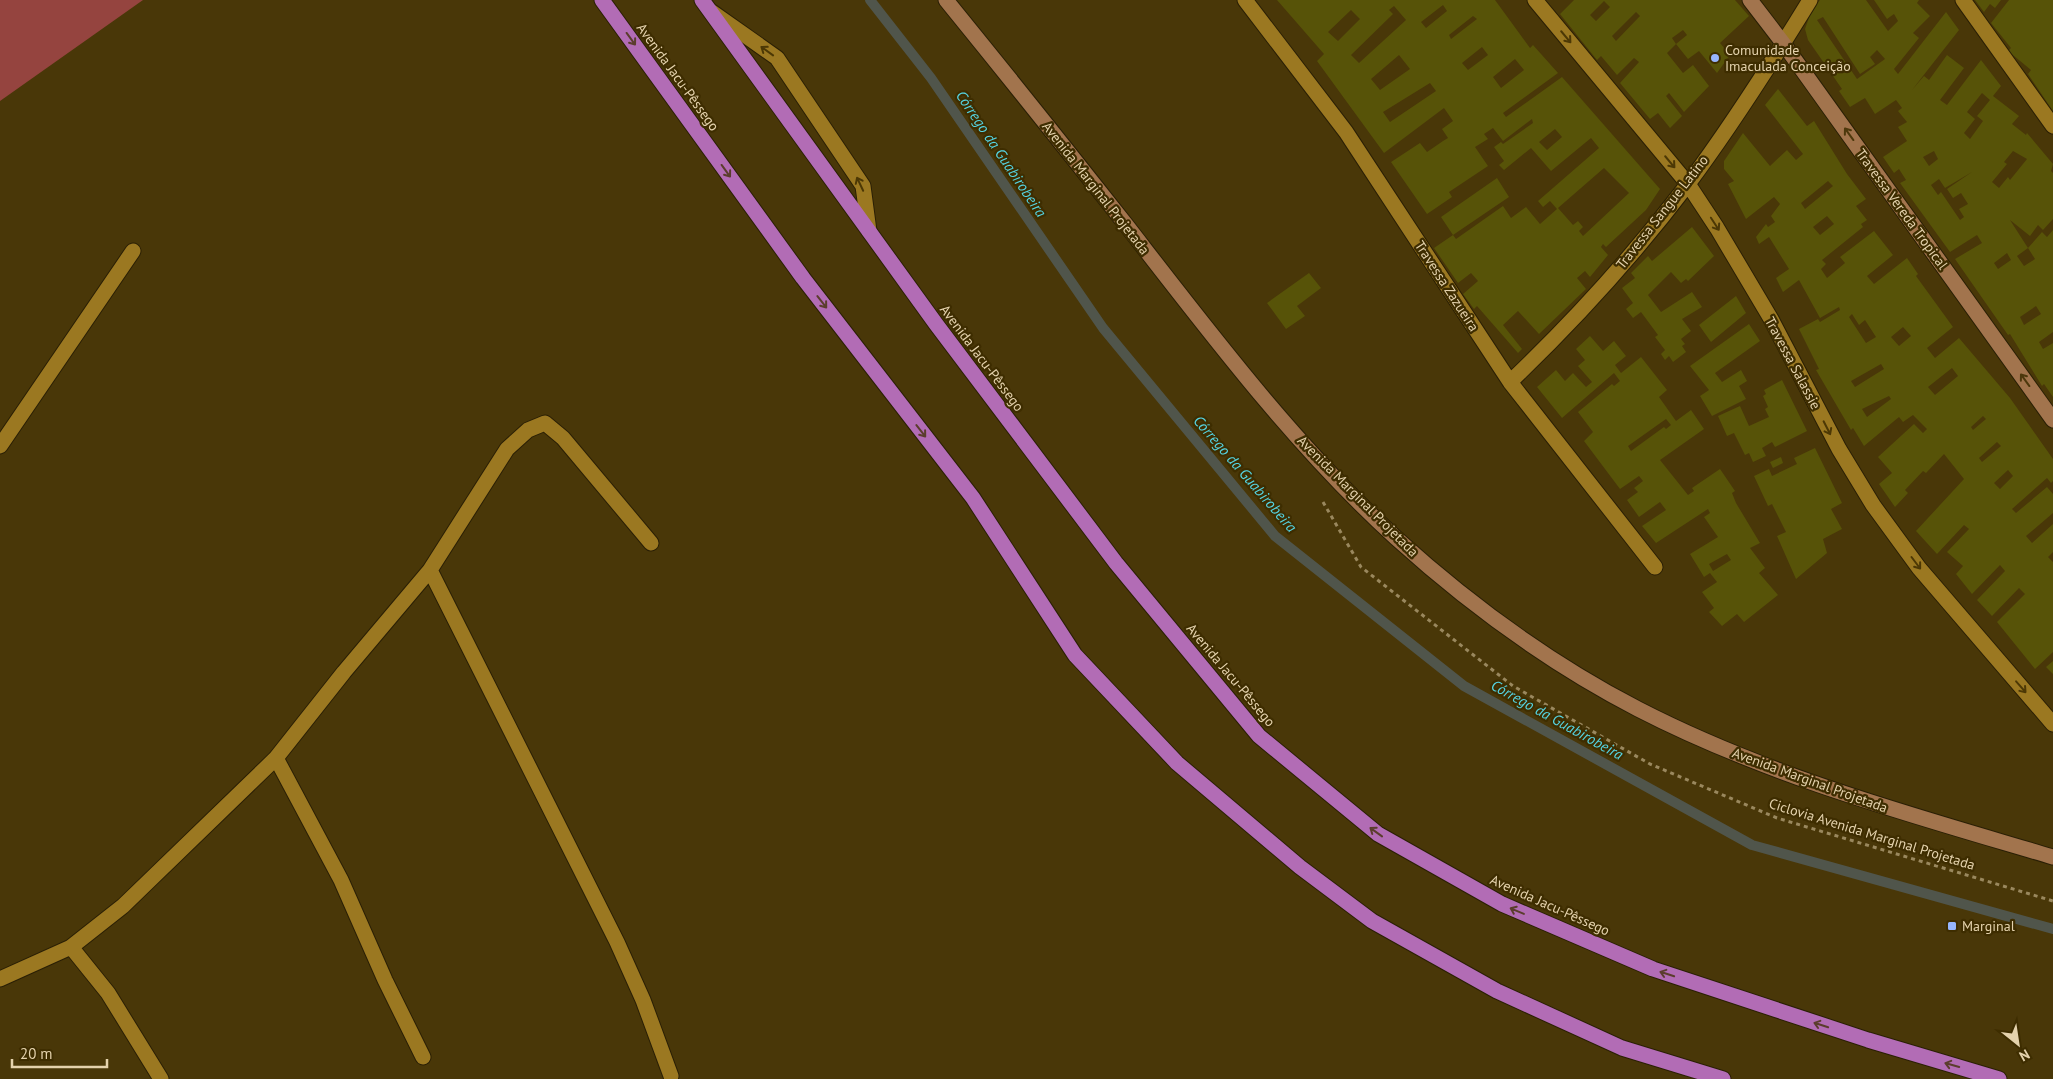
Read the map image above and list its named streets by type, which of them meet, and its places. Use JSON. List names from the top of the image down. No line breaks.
{"streets":{"highway":["Avenida Jacu-Pêssego"],"main road":["Avenida Marginal Projetada","Travessa Vereda Tropical"],"street":["Travessa Sangue Latino","Travessa Zazueira","Travessa Salassie"],"path":["Ciclovia Avenida Marginal Projetada"]},"crossings":[["Travessa Vereda Tropical","Travessa Sangue Latino"],["Travessa Sangue Latino","Travessa Zazueira"],["Travessa Sangue Latino","Travessa Salassie"]],"one_way":["Travessa Vereda Tropical","Travessa Salassie"],"water":["Córrego da Guabirobeira"],"places":{"other":["Comunidade Imaculada Conceição"],"transit":["Marginal"]},"scale_bar":"20 m","north":"bottom right"}
